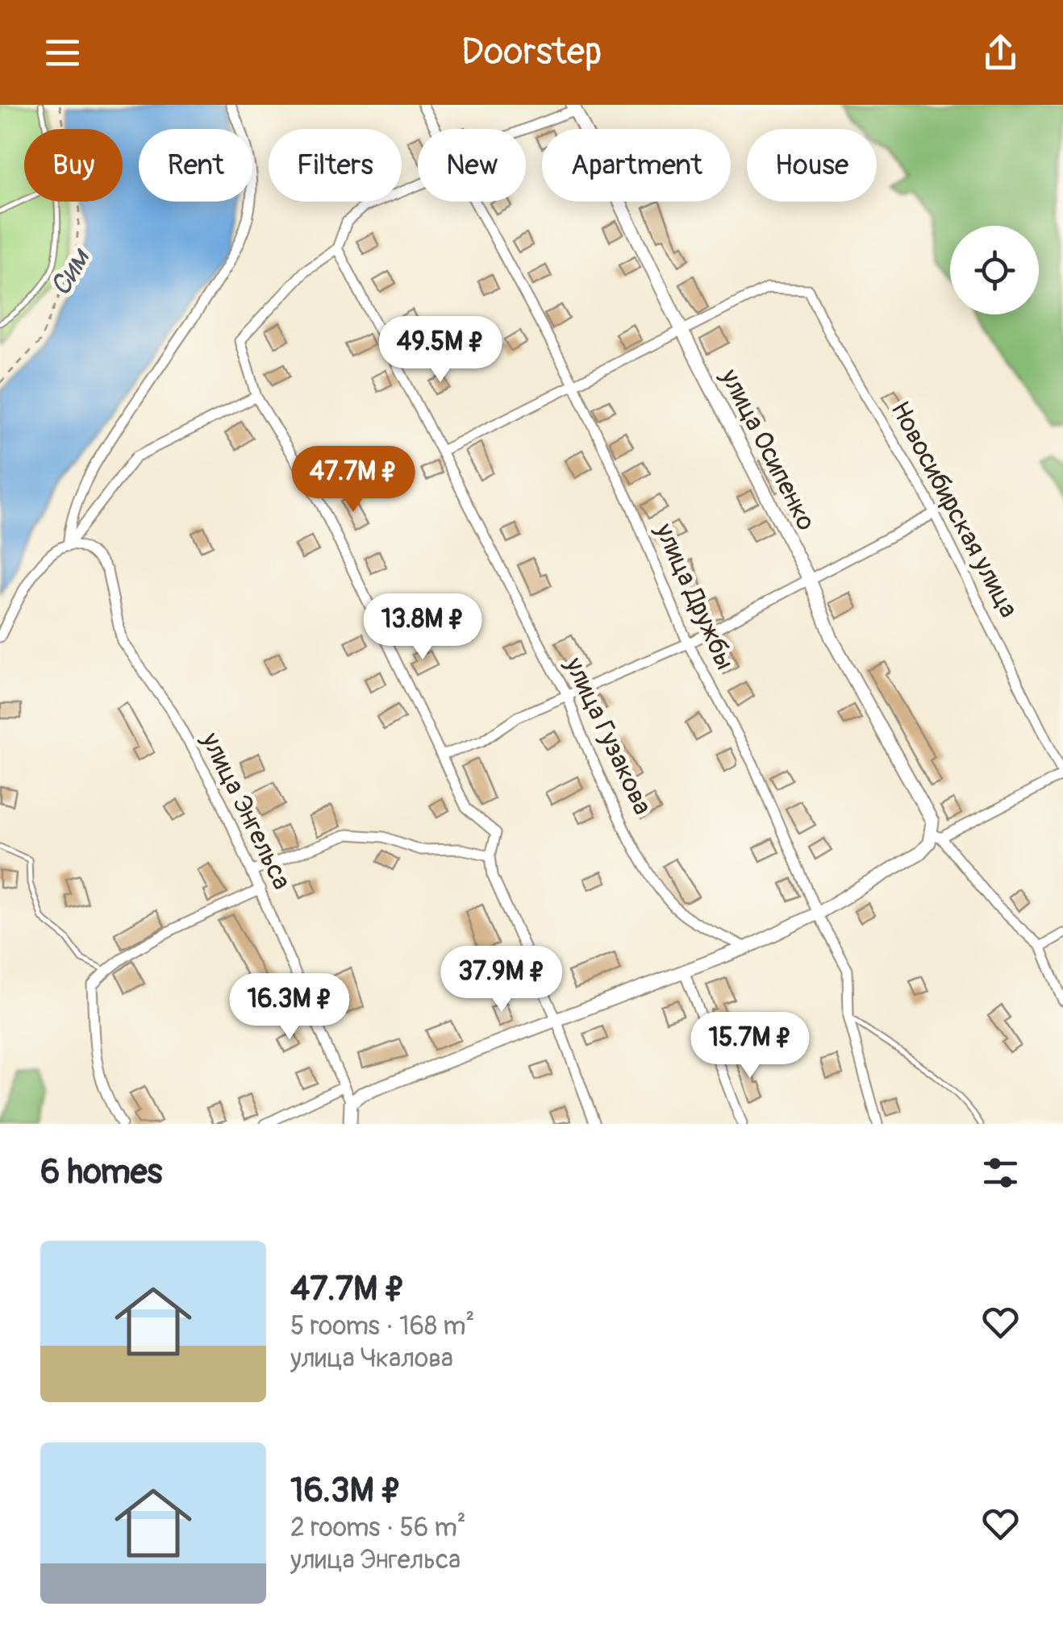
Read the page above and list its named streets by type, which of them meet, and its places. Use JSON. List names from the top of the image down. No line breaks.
{"streets":{"main road":["улица Осипенко"],"street":["Новосибирская улица","улица Дружбы","улица Гузакова","улица Энгельса"]},"crossings":[["улица Осипенко","Новосибирская улица"]],"water":["Сим"],"page":{"header":"Doorstep","chip":["Buy","Rent","Filters","New","Apartment","House"],"price":["49.5M ₽","47.7M ₽","13.8M ₽","37.9M ₽","16.3M ₽","15.7M ₽"],"heading":"6 homes","list":[{"name":"47.7M ₽","note":"5 rooms · 168 m² · улица Чкалова"},{"name":"16.3M ₽","note":"2 rooms · 56 m² · улица Энгельса"}]}}
